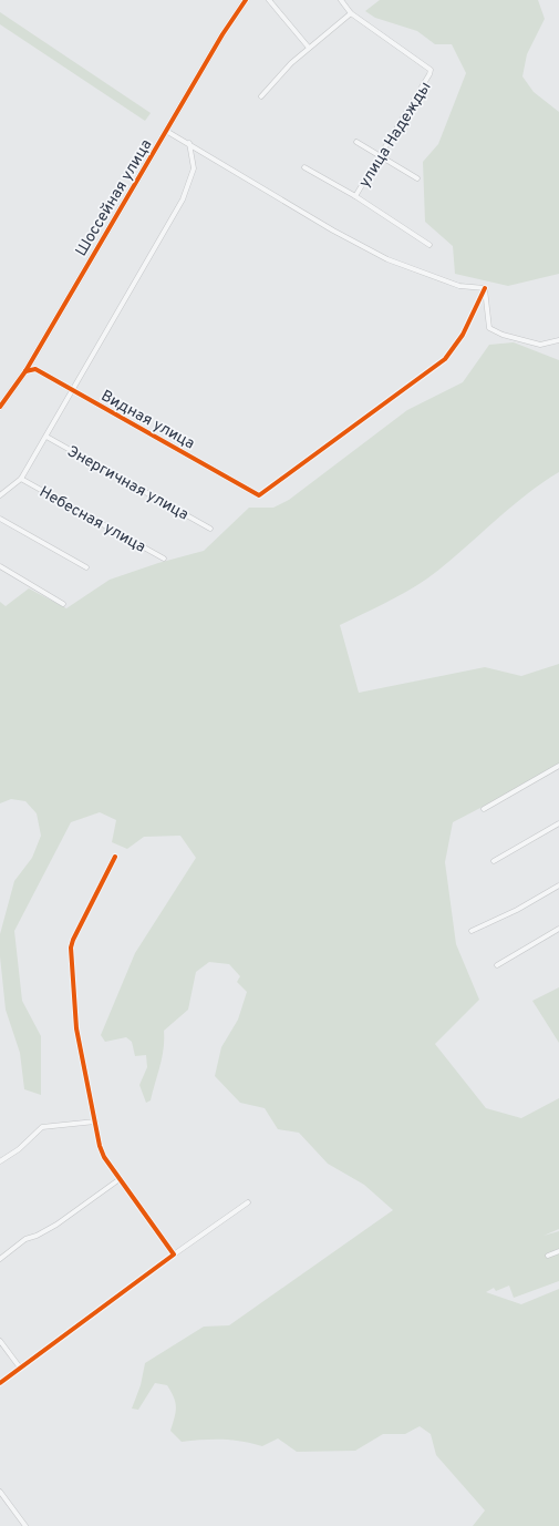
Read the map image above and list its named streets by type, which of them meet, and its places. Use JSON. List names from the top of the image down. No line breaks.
{"streets":{"street":["улица Надежды","Шоссейная улица","Видная улица","Энергичная улица","Небесная улица"]},"crossings":[["Шоссейная улица","Видная улица"]]}
